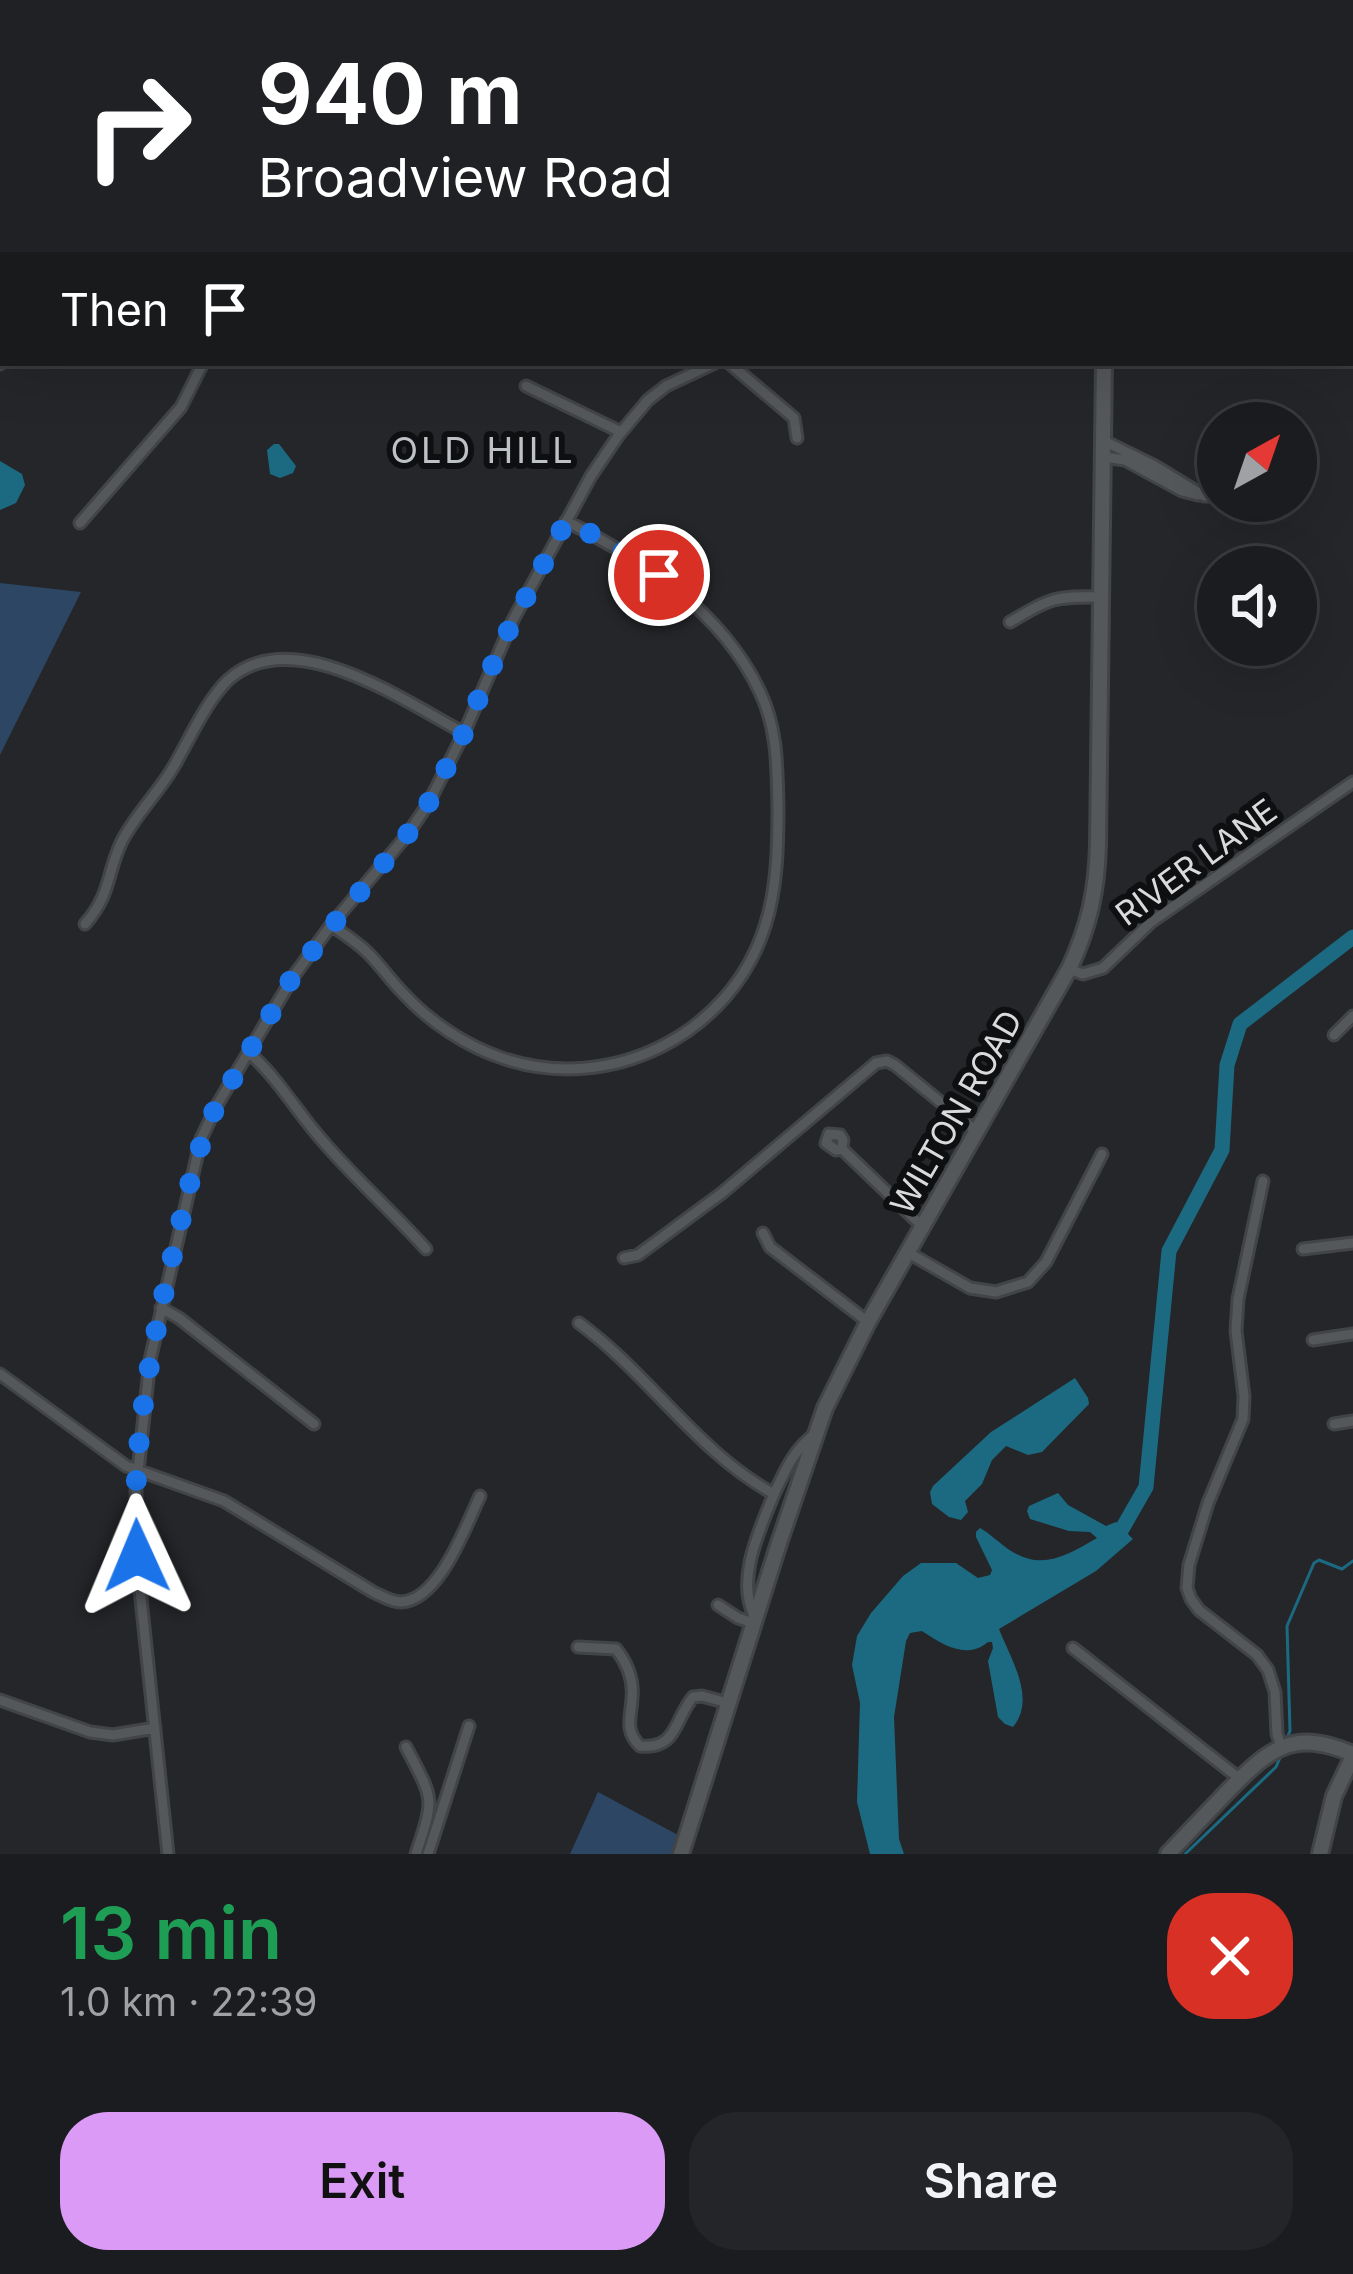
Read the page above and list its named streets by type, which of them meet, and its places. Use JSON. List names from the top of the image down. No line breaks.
{"streets":{"main road":["WILTON ROAD"],"street":["RIVER LANE"]},"crossings":[["RIVER LANE","WILTON ROAD"]],"districts":["OLD HILL"],"north":"top right","page":{"turn":["940 m","Broadview Road"],"then":"Then","heading":["13 min","1.0 km · 22:39"],"buttons":["Exit","Share"]}}
